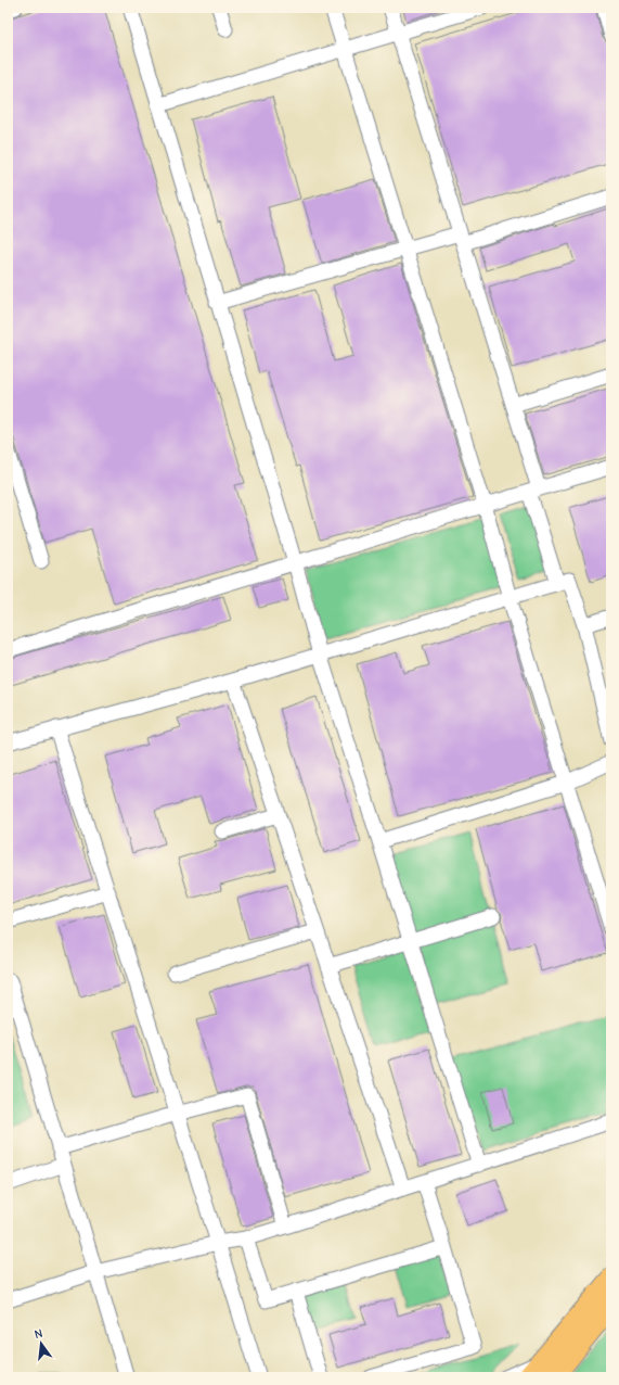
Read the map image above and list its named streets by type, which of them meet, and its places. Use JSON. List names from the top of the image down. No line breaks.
{"north":"top"}
